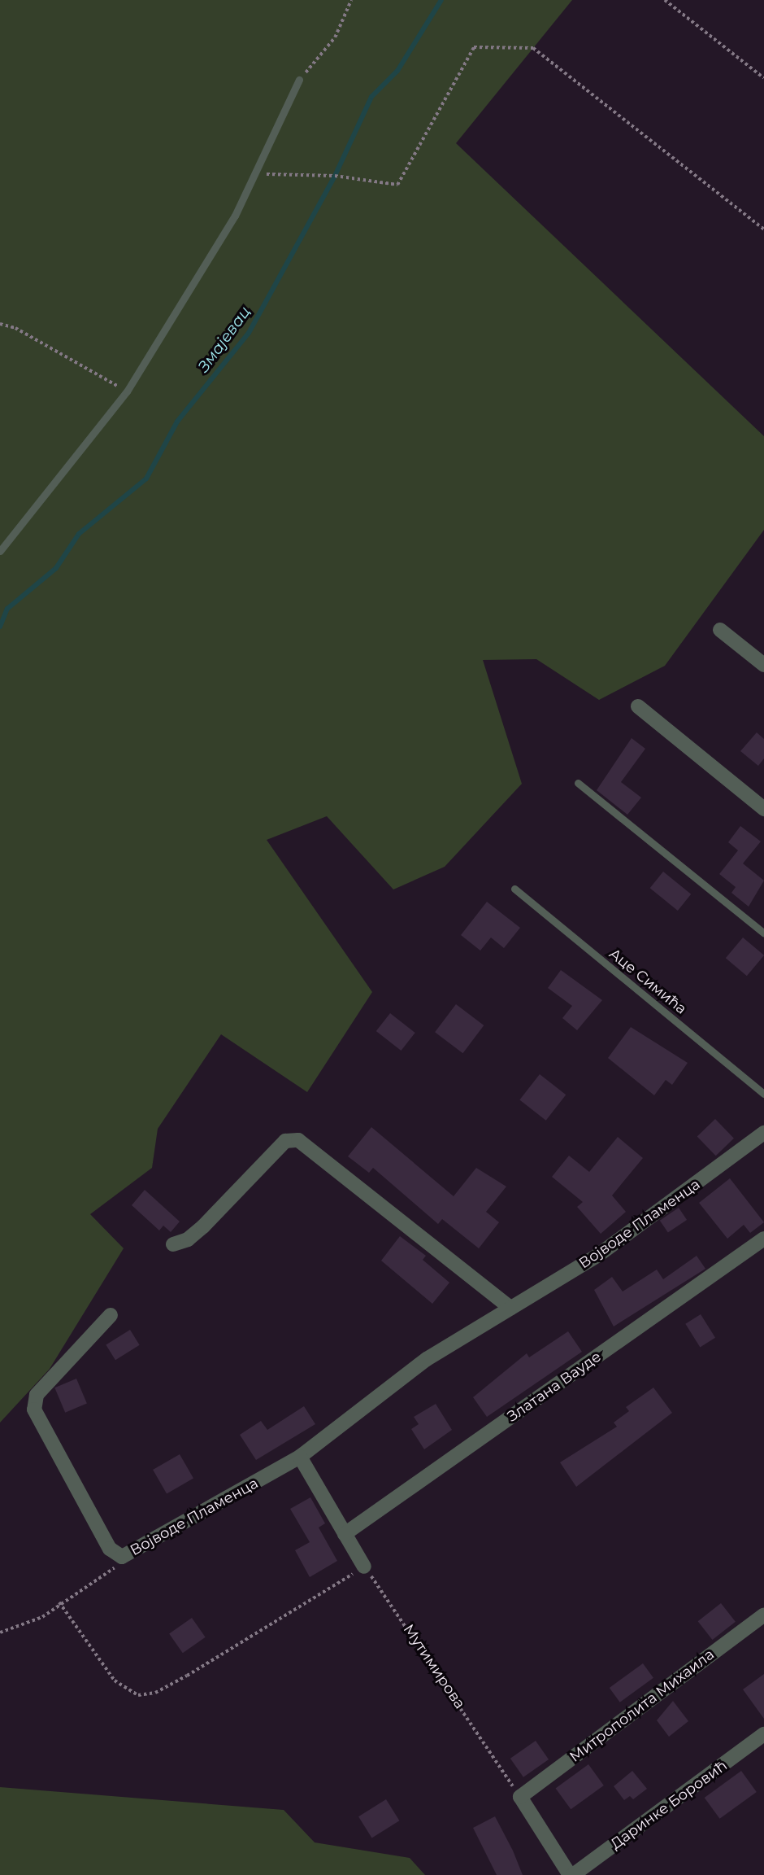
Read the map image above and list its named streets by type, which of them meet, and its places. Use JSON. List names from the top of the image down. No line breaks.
{"streets":{"street":["Војводе Пламенца","Златана Вауде","Митрополита Михаила","Даринке Боровић"],"lane":["Аце Симића"],"path":["Мутимирова"]},"crossings":[["Мутимирова","Митрополита Михаила"]],"water":["Змајевац"]}
